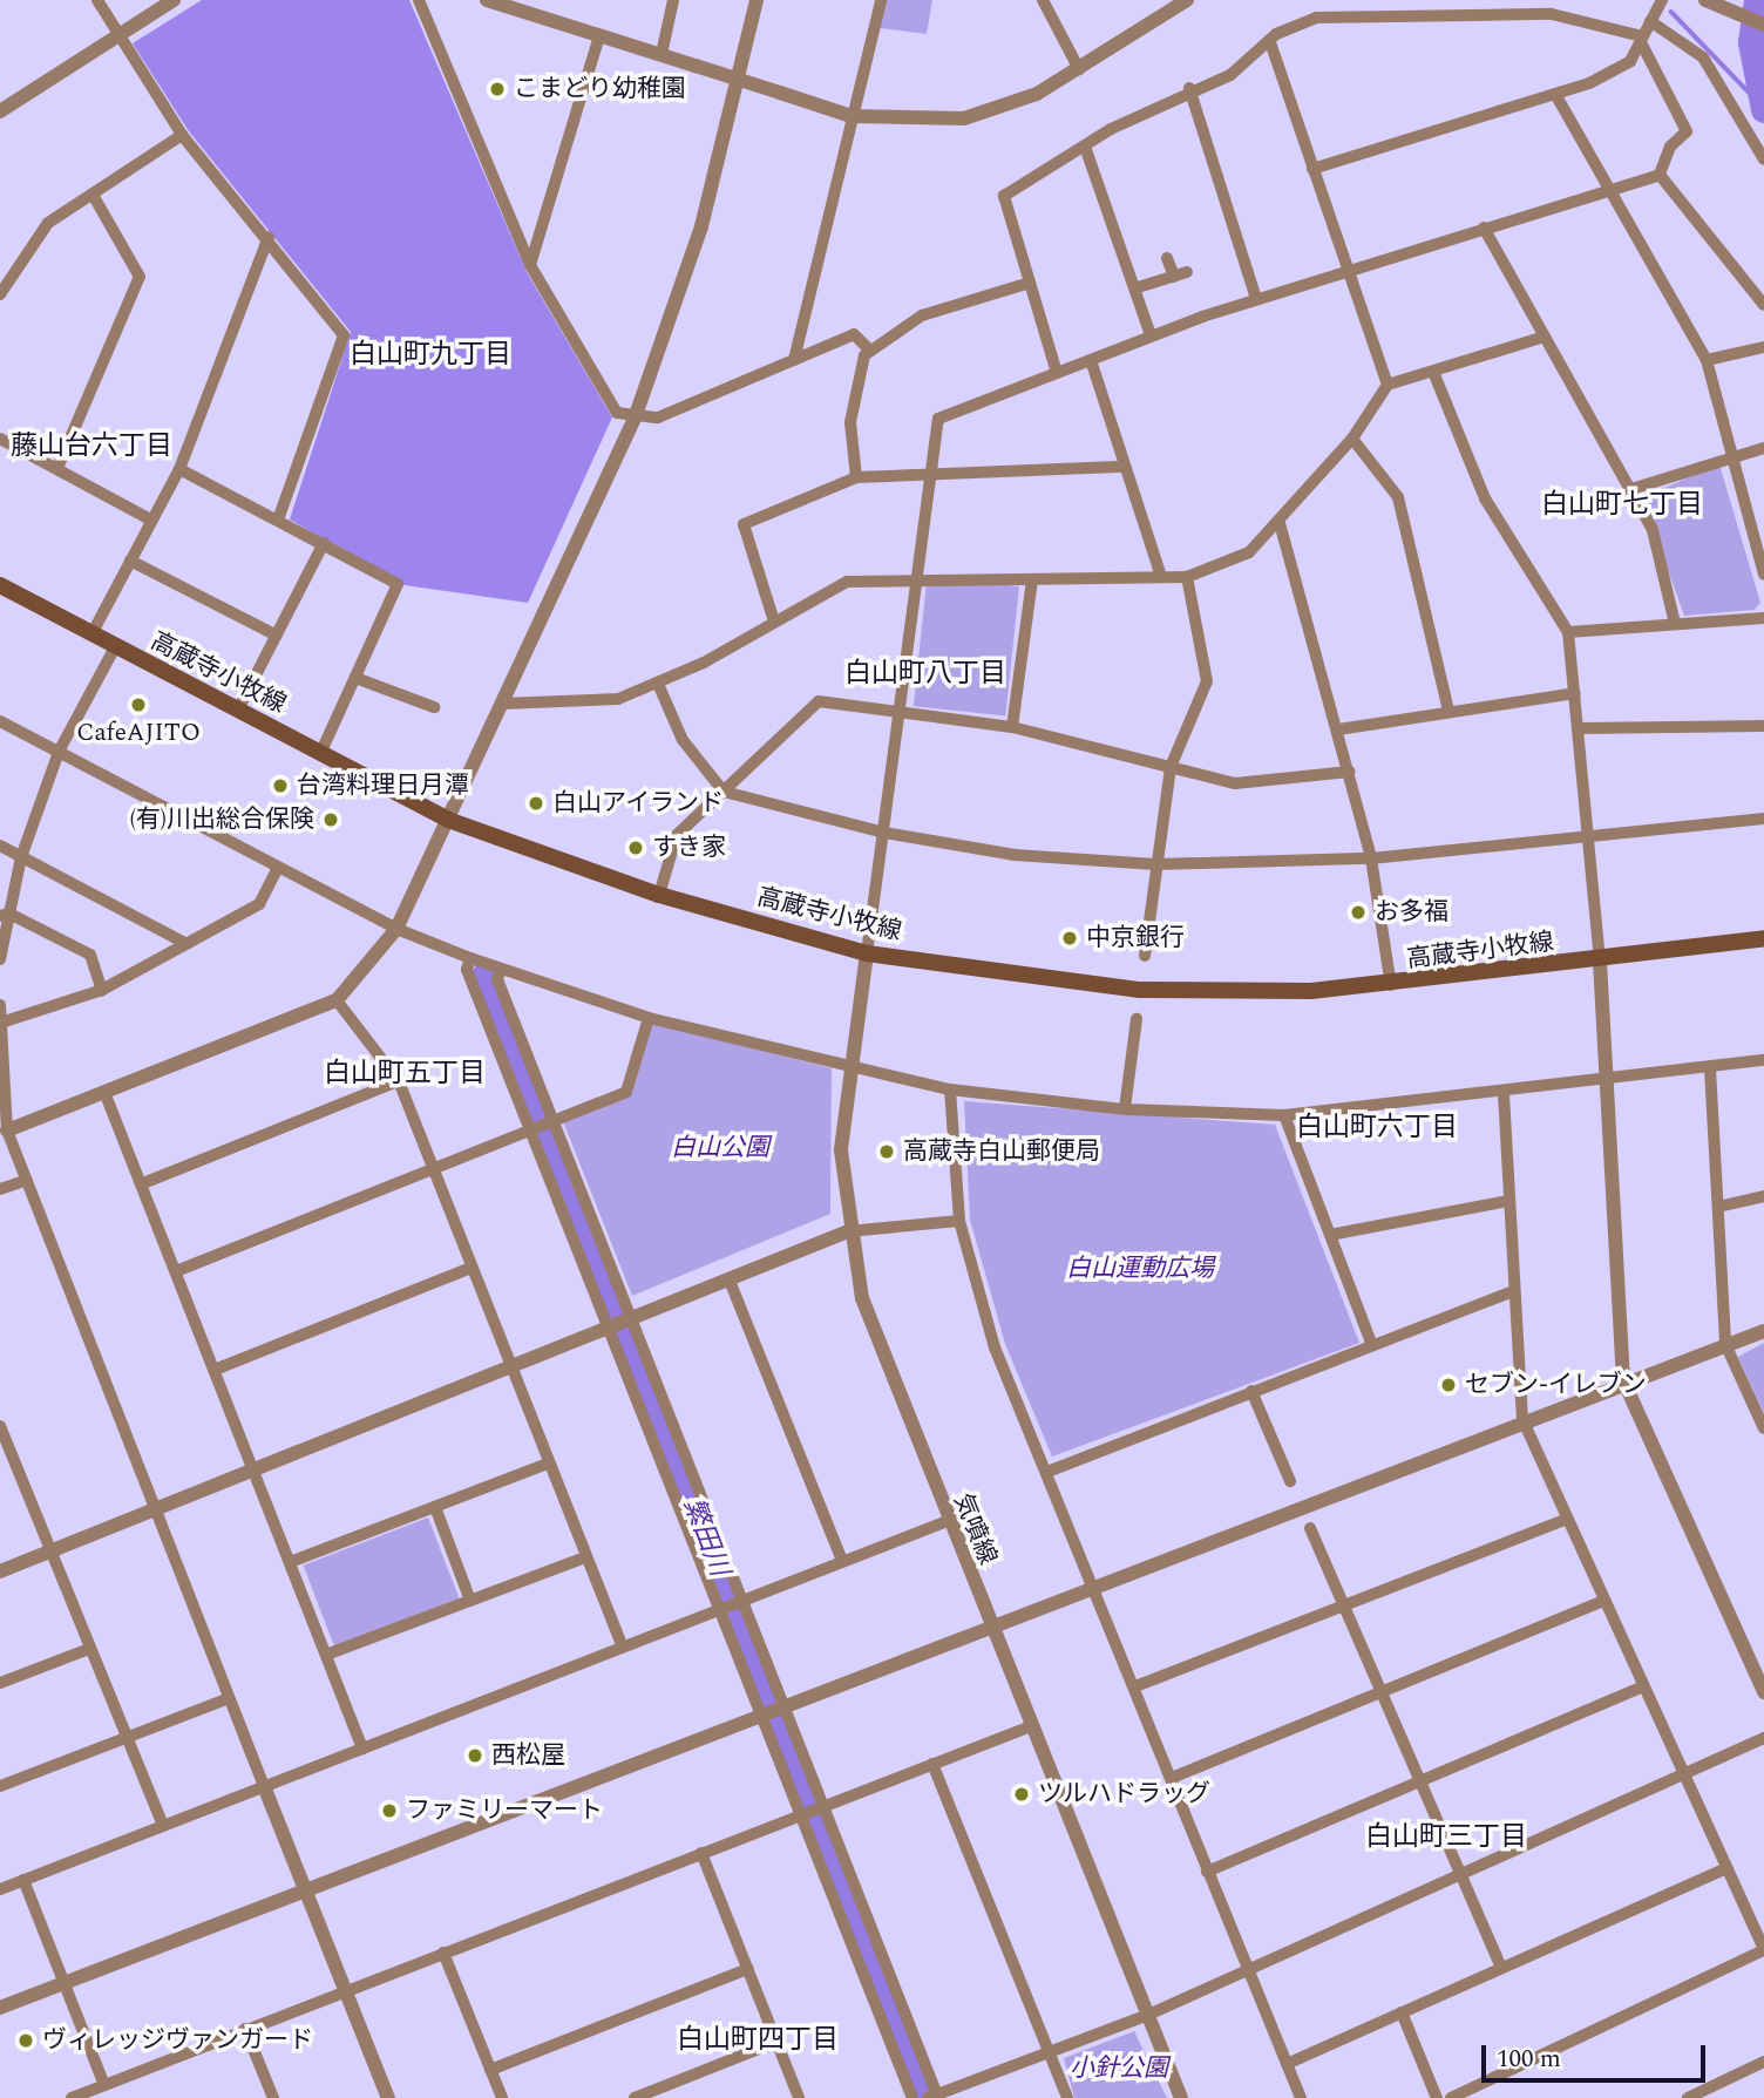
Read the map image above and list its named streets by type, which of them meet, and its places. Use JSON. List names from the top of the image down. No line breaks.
{"streets":{"main road":["高蔵寺小牧線"],"street":["気噴線"]},"crossings":[["高蔵寺小牧線","気噴線"]],"districts":["白山町九丁目","藤山台六丁目","白山町七丁目","白山町八丁目","白山町五丁目","白山町六丁目","白山町三丁目","白山町四丁目"],"water":["繁田川"],"parks":["白山公園","白山運動広場","小針公園"],"places":["こまどり幼稚園","CafeAJITO","台湾料理日月潭","白山アイランド","(有)川出総合保険","すき家","お多福","中京銀行","高蔵寺白山郵便局","セブン-イレブン","西松屋","ツルハドラッグ","ファミリーマート","ヴィレッジヴァンガード"],"scale_bar":"100 m"}
